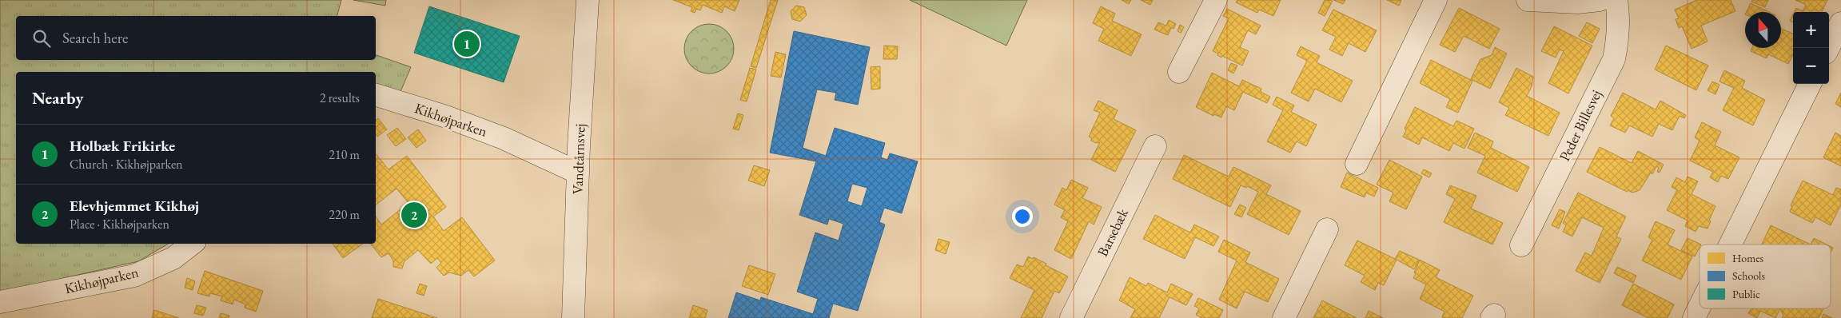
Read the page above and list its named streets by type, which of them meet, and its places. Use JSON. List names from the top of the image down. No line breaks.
{"streets":{"street":["Kikhøjparken","Peder Billesvej","Vandtårnsvej","Barsebæk"]},"crossings":[["Kikhøjparken","Vandtårnsvej"]],"legend":["Homes","Schools","Public"],"north":"top","page":{"map_buttons":["+","−"],"search":"Search here","pins":["1","2"],"heading":["Nearby","2 results"],"list":[{"mark":"1","name":"Holbæk Frikirke","note":"Church · Kikhøjparken","value":"210 m"},{"mark":"2","name":"Elevhjemmet Kikhøj","note":"Place · Kikhøjparken","value":"220 m"}]}}
